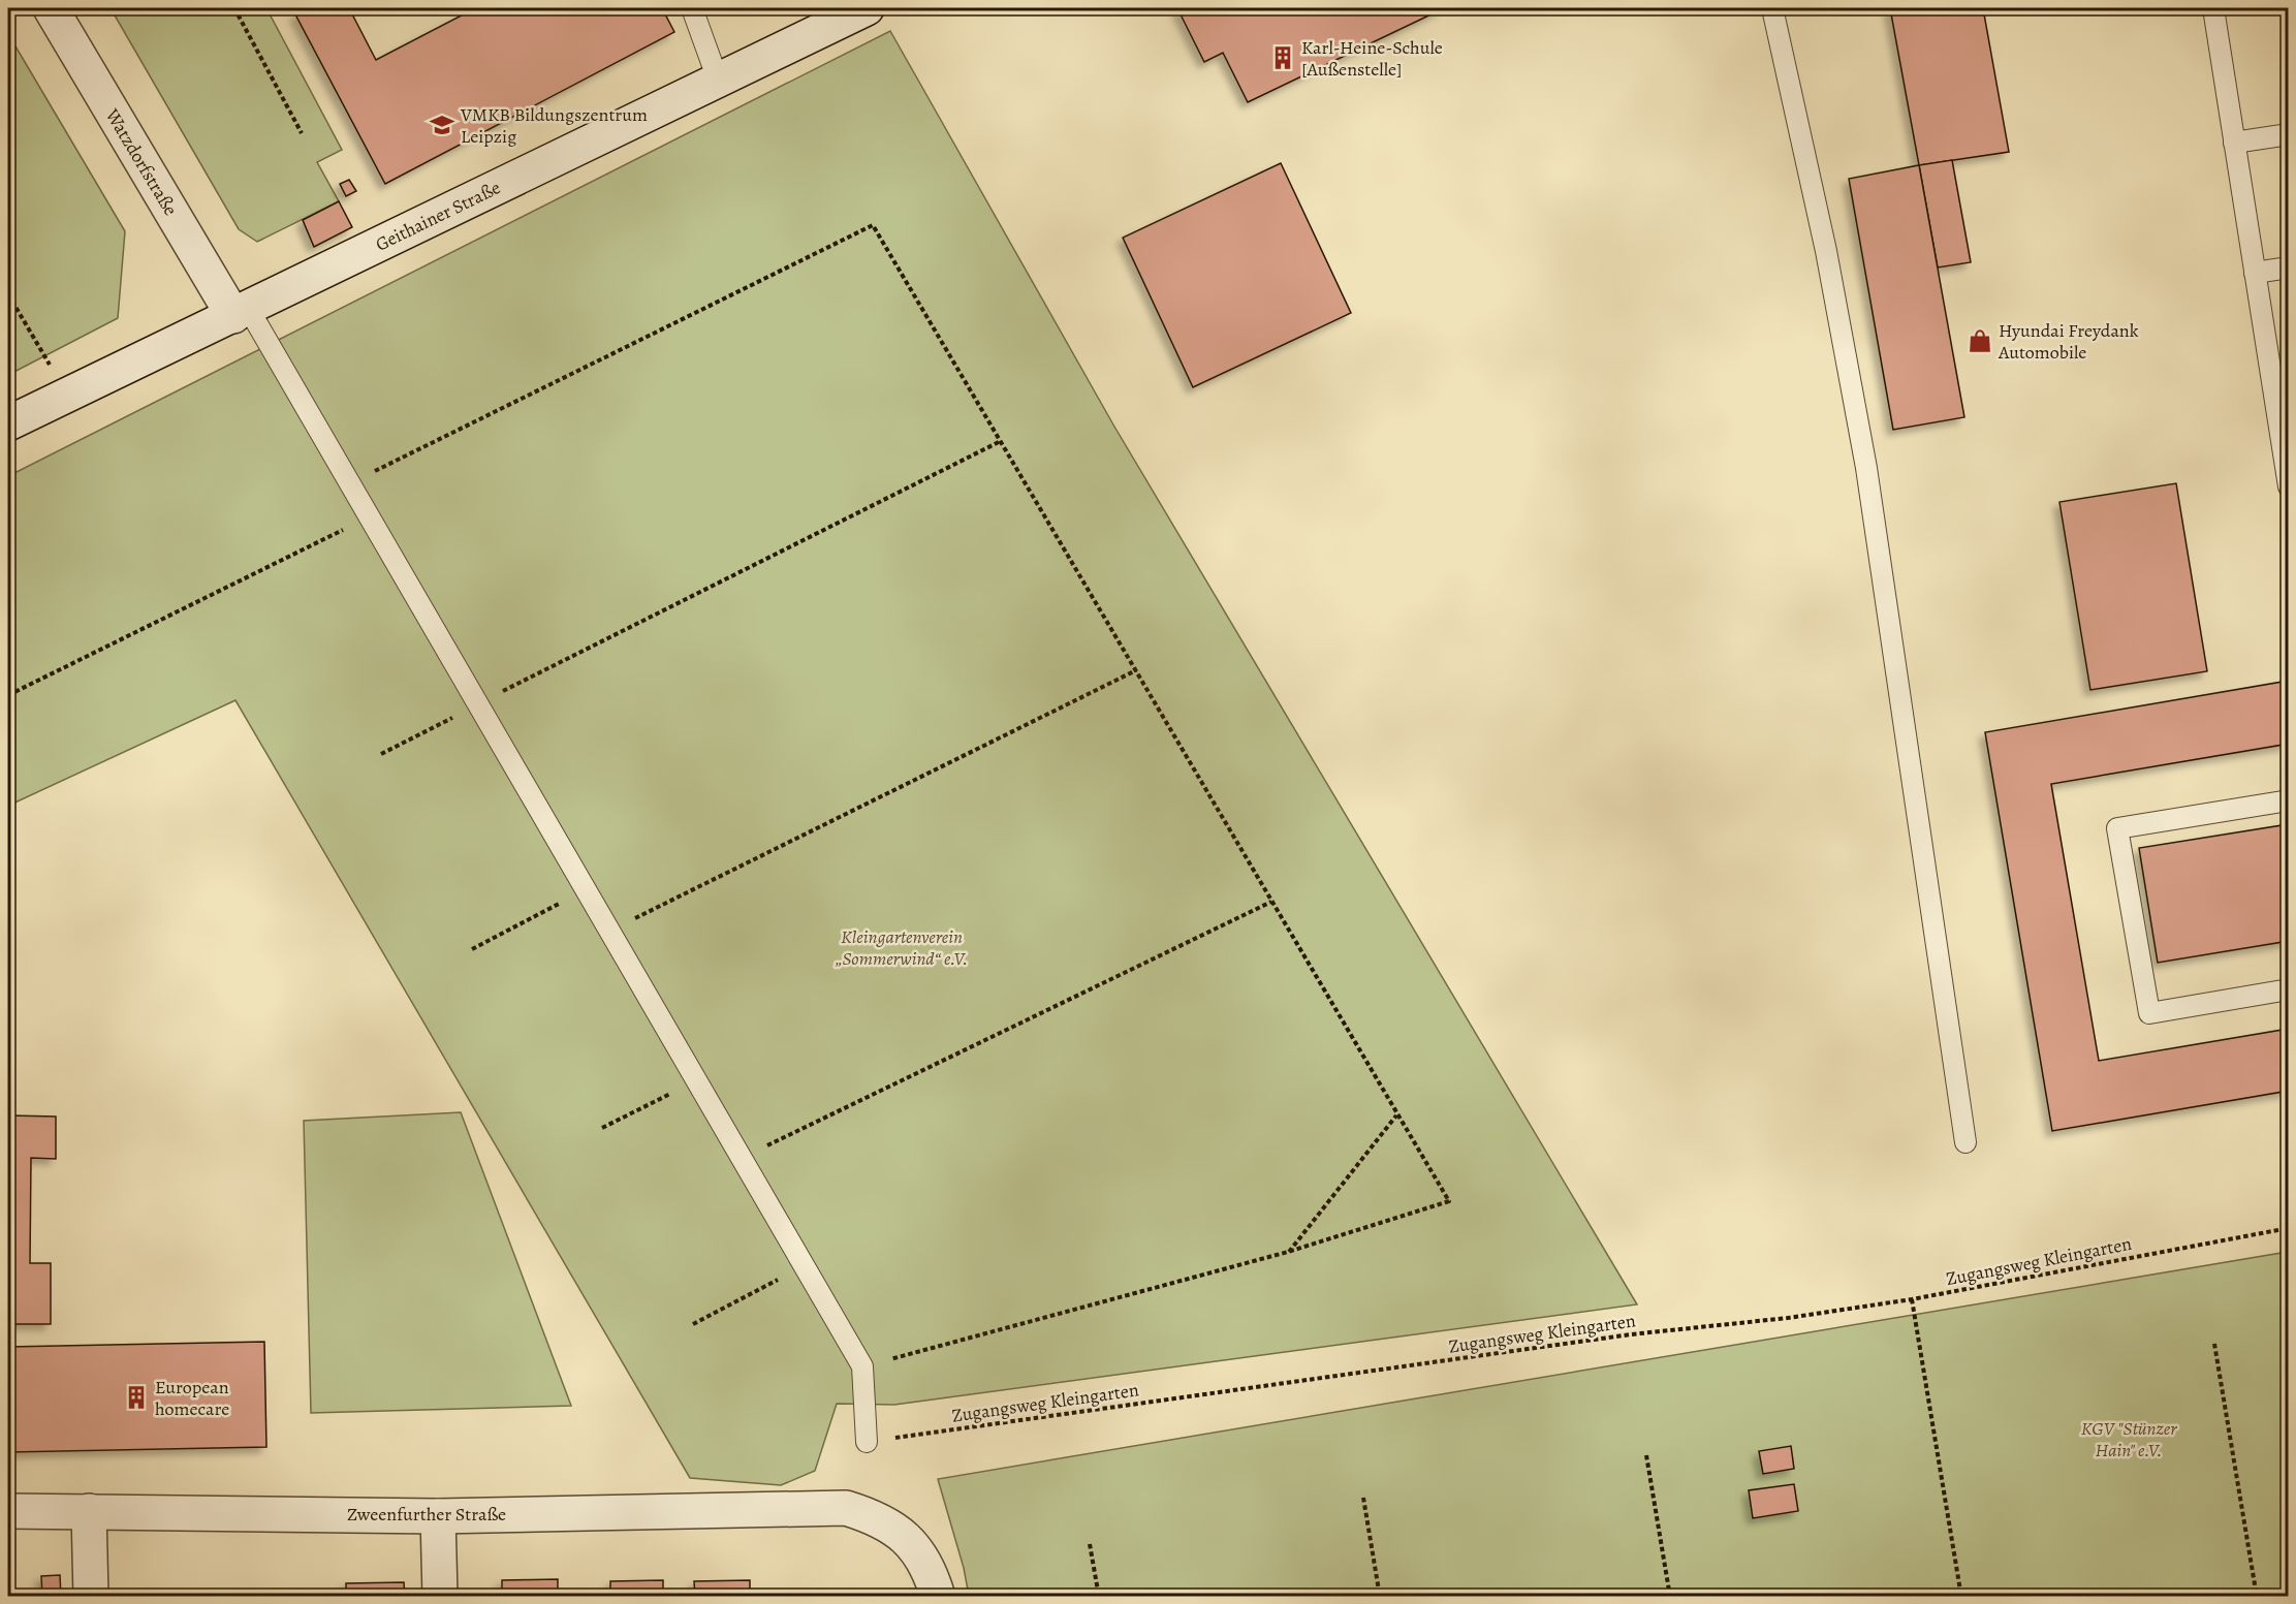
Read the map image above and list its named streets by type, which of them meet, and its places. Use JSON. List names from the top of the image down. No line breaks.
{"streets":{"street":["Watzdorfstraße","Geithainer Straße","Zweenfurther Straße"],"path":["Zugangsweg Kleingarten"]},"crossings":[["Watzdorfstraße","Geithainer Straße"]],"parks":["Kleingartenverein „Sommerwind“ e.V.","KGV \"Stünzer Hain\" e.V."],"places":{"building":["Karl-Heine-Schule [Außenstelle]","European homecare"],"school or university":["VMKB Bildungszentrum Leipzig"],"shop":["Hyundai Freydank Automobile"]}}
